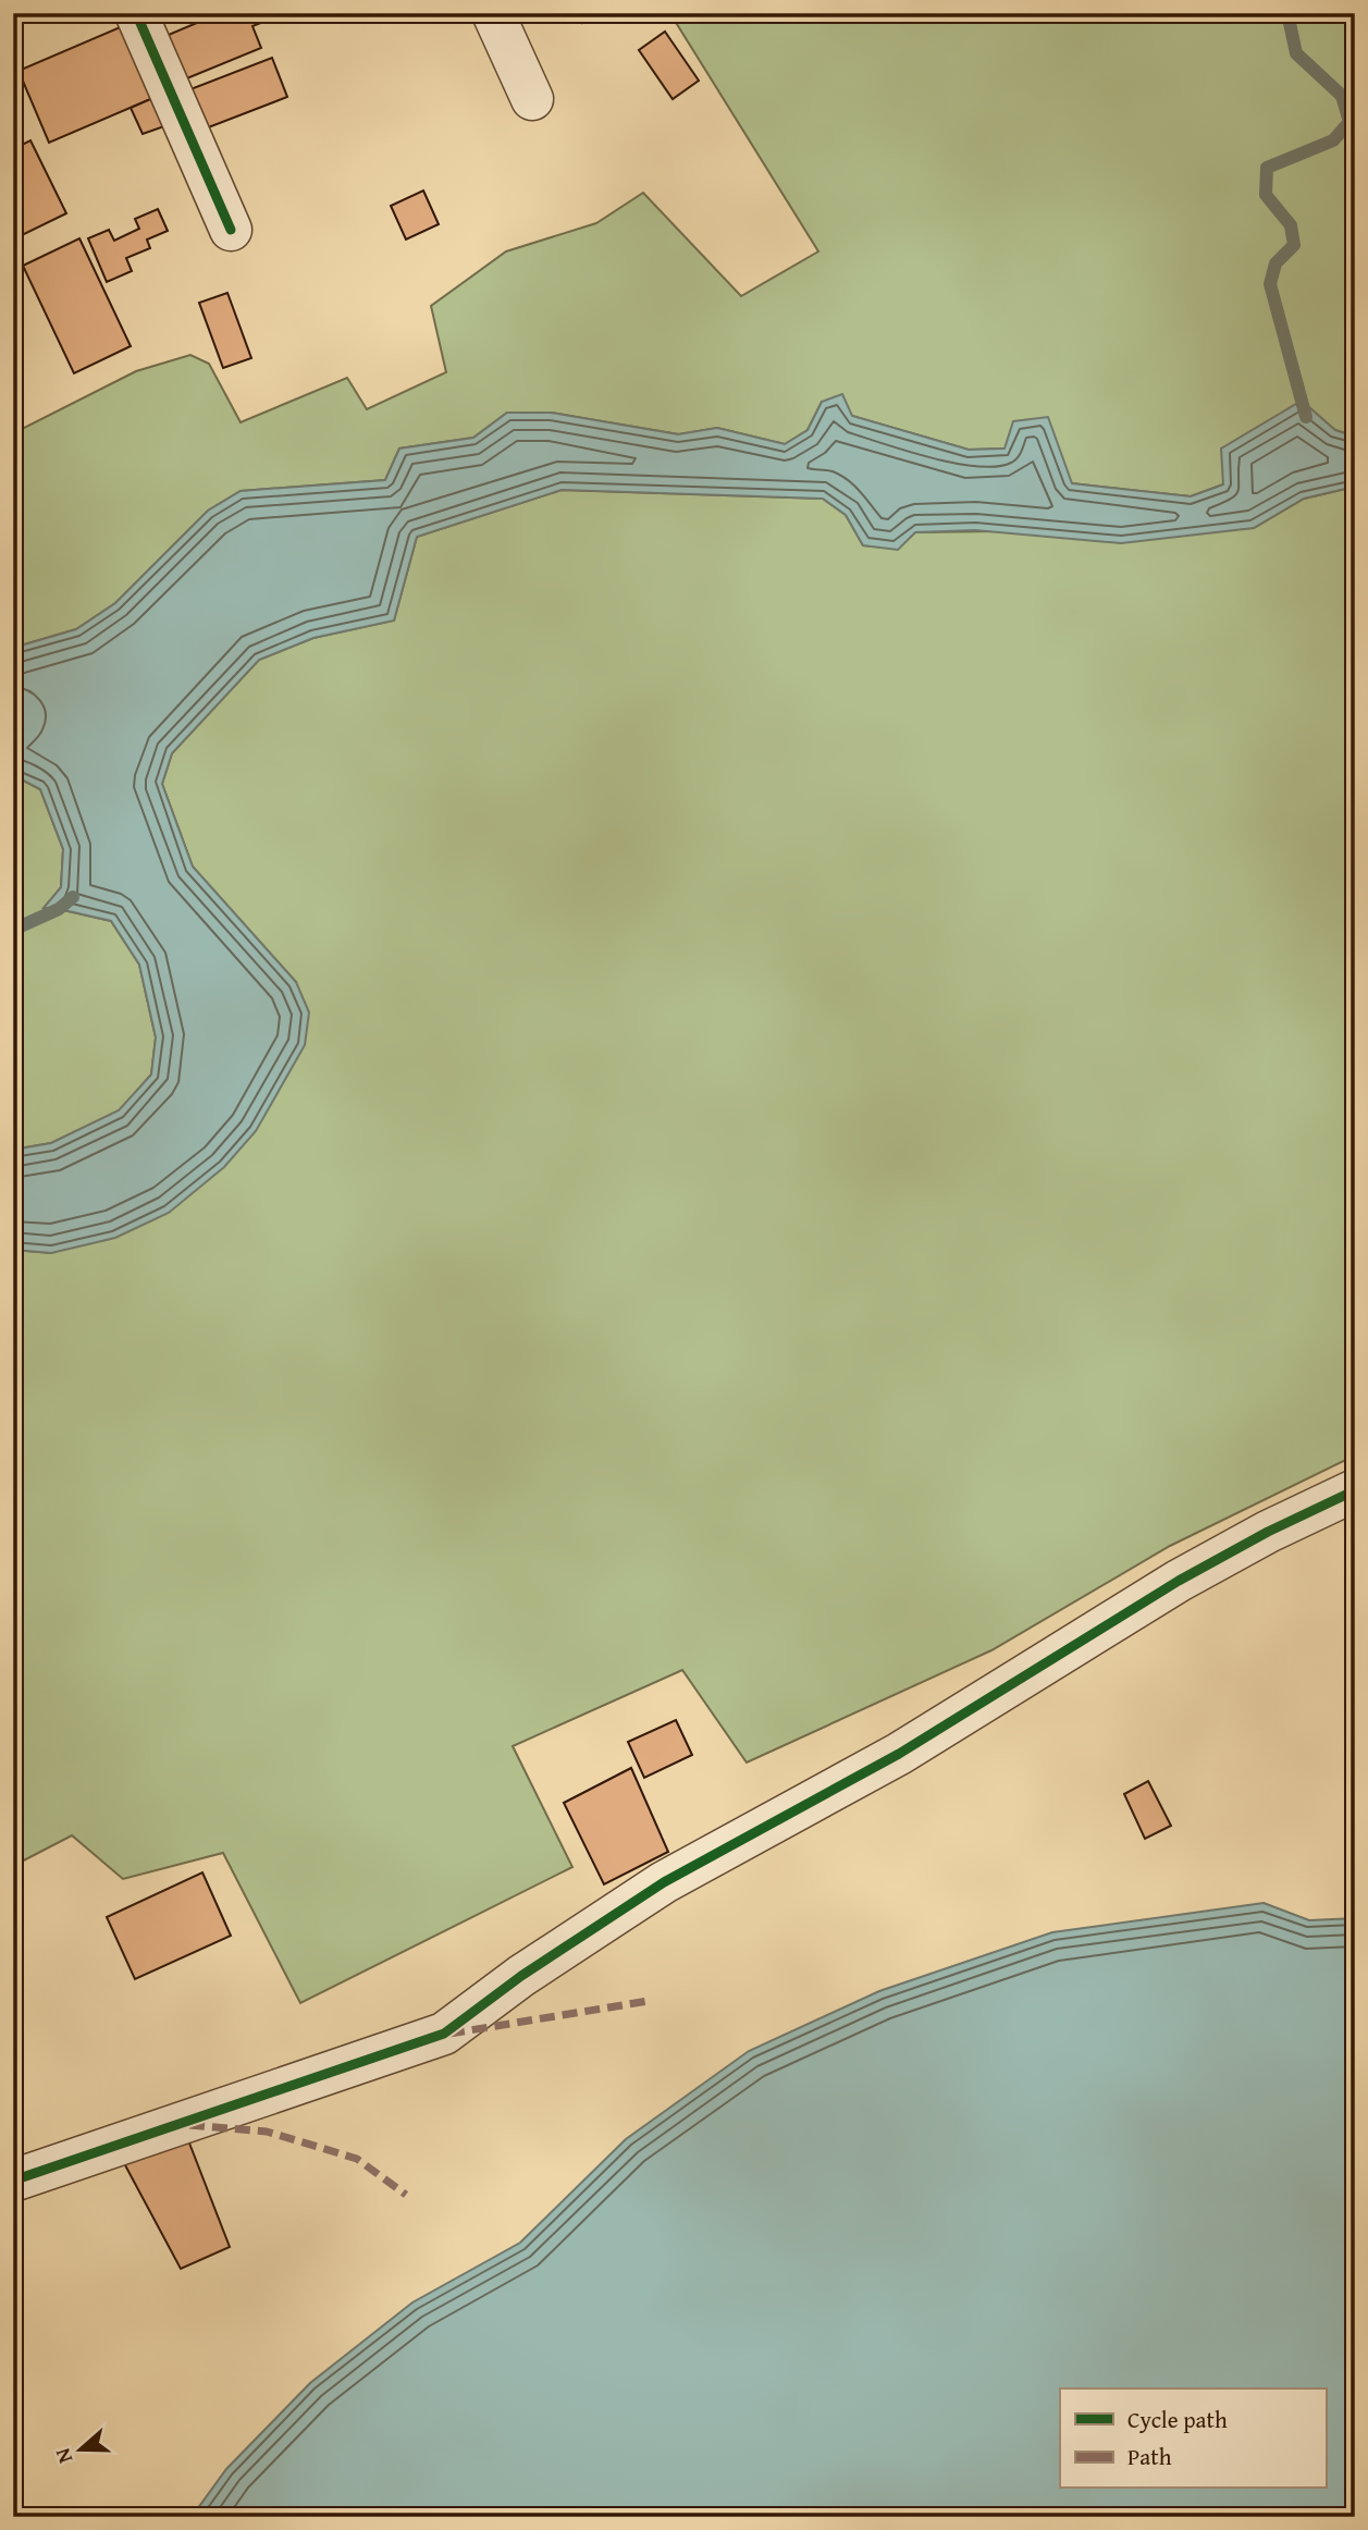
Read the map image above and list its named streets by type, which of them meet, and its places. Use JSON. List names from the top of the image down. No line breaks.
{"legend":["Cycle path","Path"],"north":"left"}
